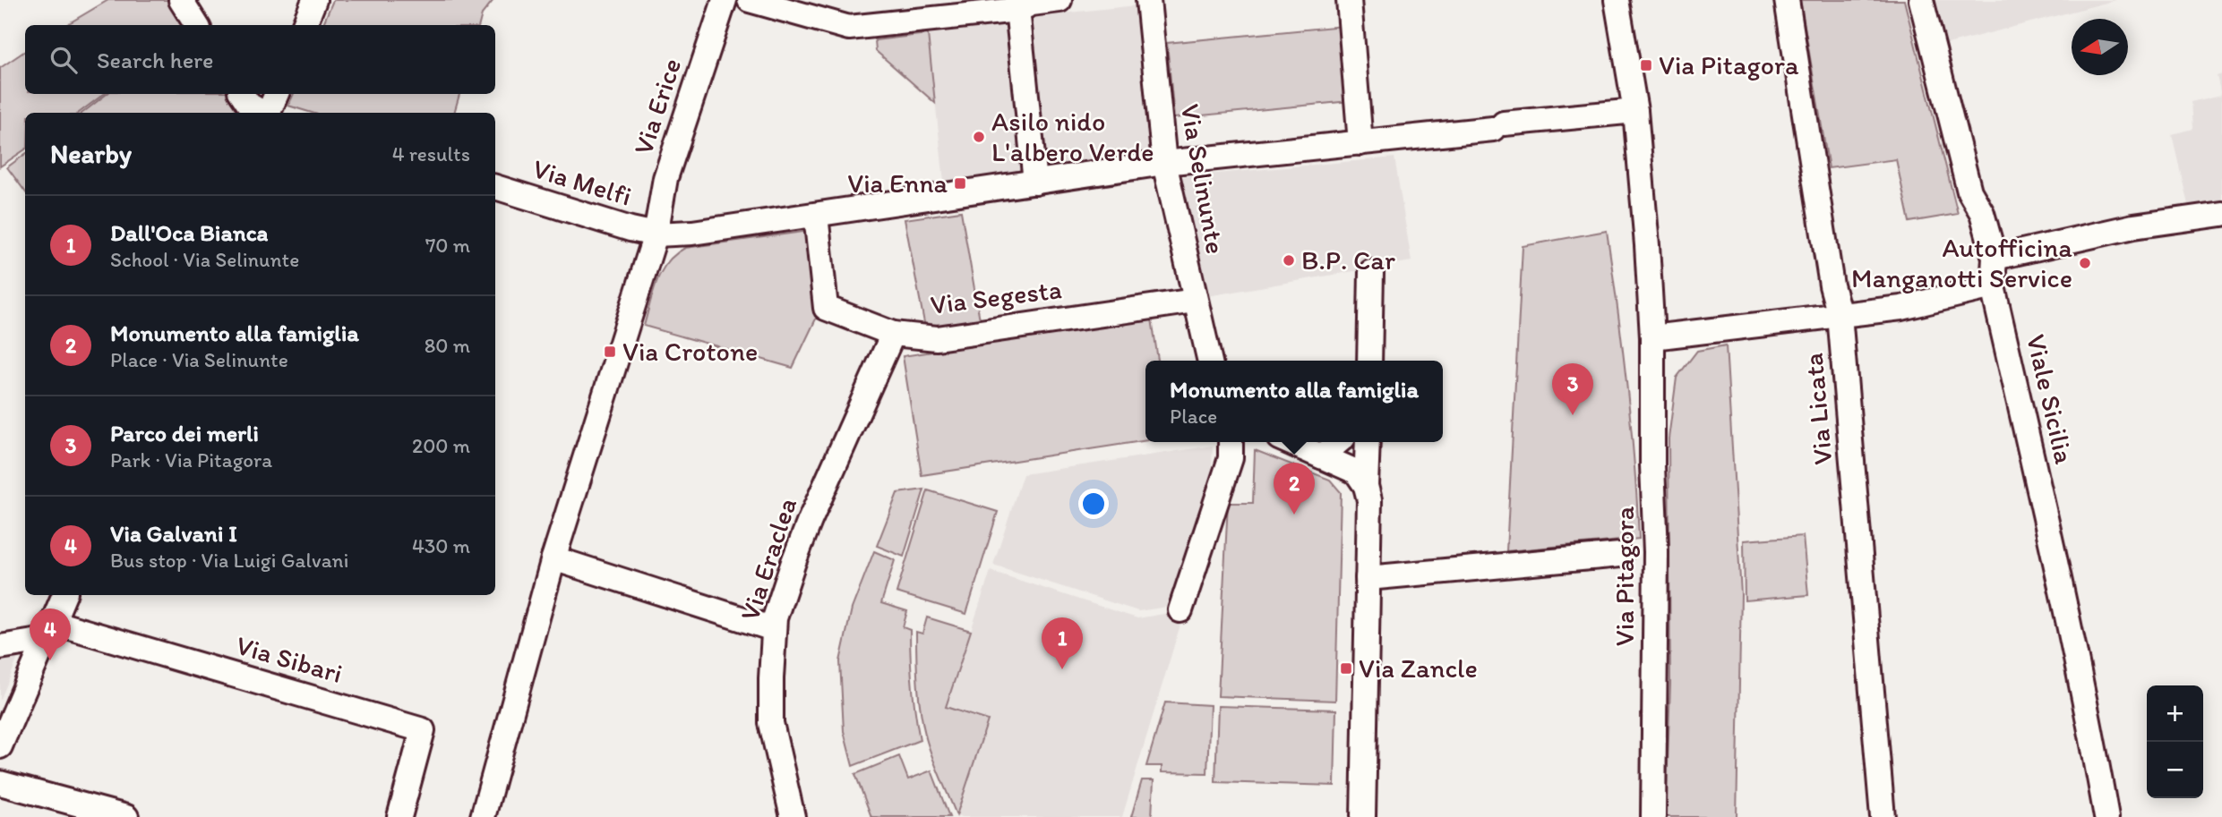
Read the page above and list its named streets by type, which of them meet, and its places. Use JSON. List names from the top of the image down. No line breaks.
{"streets":{"street":["Via Erice","Via Selinunte","Via Melfi","Via Segesta","Viale Sicilia","Via Licata","Via Eraclea","Via Pitagora","Via Sibari"]},"crossings":[["Via Erice","Via Melfi"],["Via Selinunte","Via Segesta"],["Via Segesta","Via Eraclea"]],"places":{"transit":["Via Pitagora","Via Enna","Via Crotone","Via Zancle"],"other":["Asilo nido L'albero Verde","B.P. Car","Autofficina Manganotti Service"]},"north":"left","page":{"search":"Search here","heading":["Nearby","4 results"],"list":[{"mark":"1","name":"Dall'Oca Bianca","note":"School · Via Selinunte","value":"70 m"},{"mark":"2","name":"Monumento alla famiglia","note":"Place · Via Selinunte","value":"80 m"},{"mark":"3","name":"Parco dei merli","note":"Park · Via Pitagora","value":"200 m"},{"mark":"4","name":"Via Galvani I","note":"Bus stop · Via Luigi Galvani","value":"430 m"}],"popup":["Monumento alla famiglia","Place"],"pins":["3","2","4","1"],"map_buttons":["+","−"]}}
